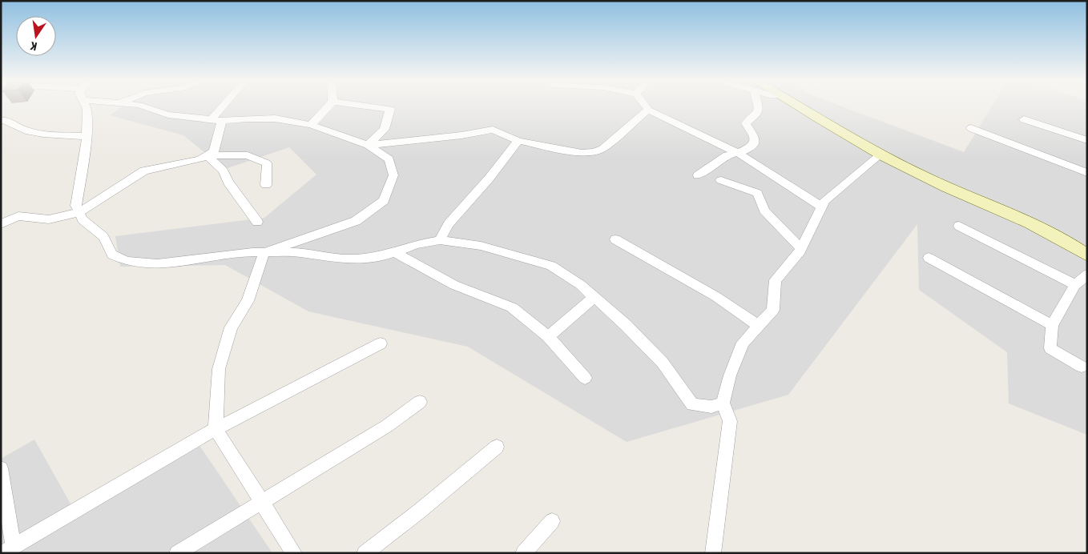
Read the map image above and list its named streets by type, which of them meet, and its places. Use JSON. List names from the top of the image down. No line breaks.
{"north":"bottom"}
